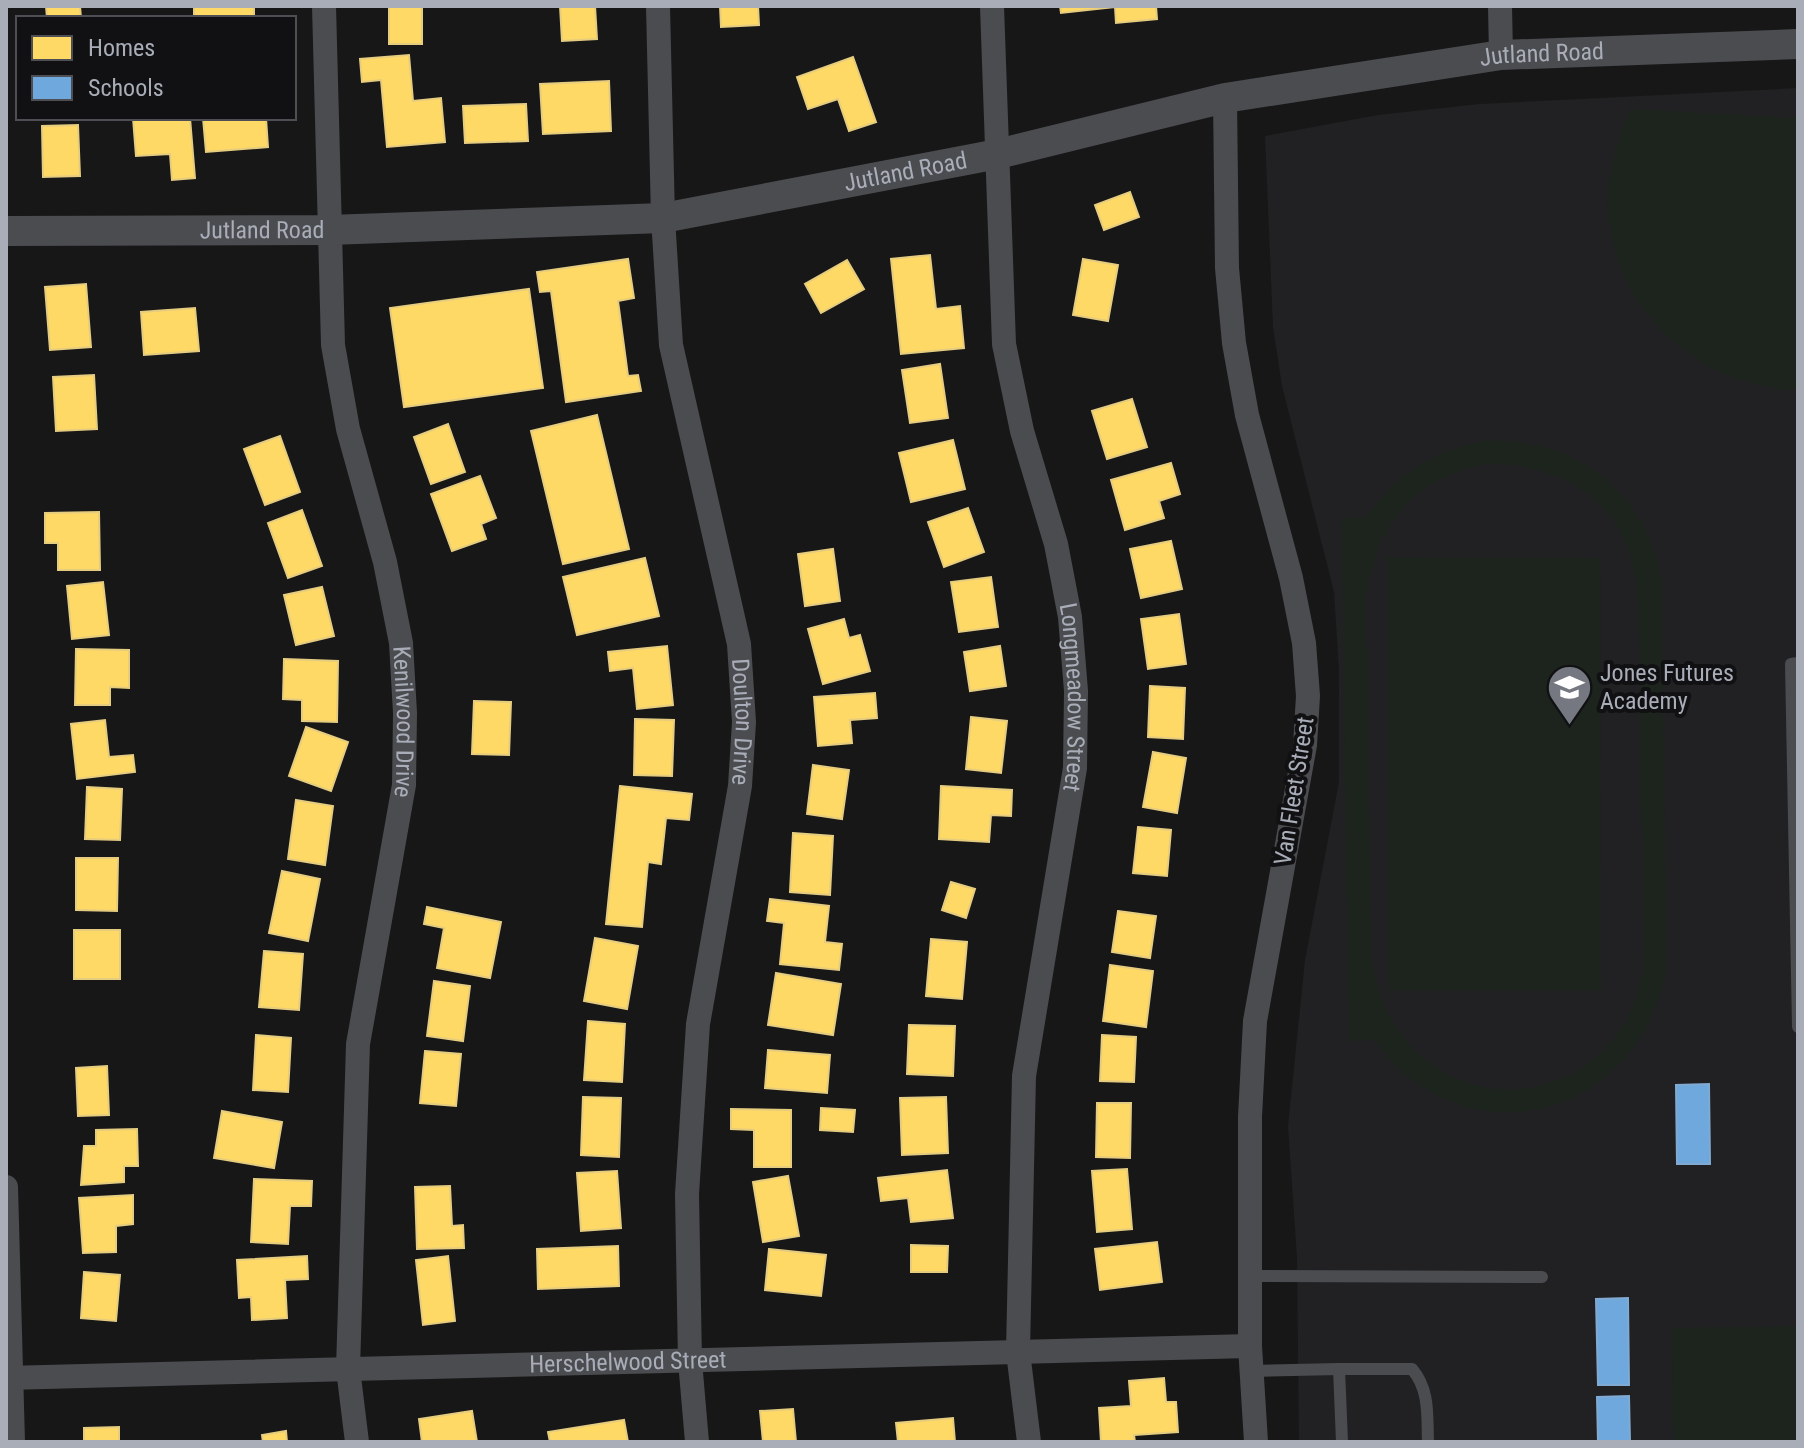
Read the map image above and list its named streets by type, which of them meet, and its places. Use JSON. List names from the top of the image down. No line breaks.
{"streets":{"street":["Jutland Road","Longmeadow Street","Kenilwood Drive","Doulton Drive","Van Fleet Street","Herschelwood Street"]},"crossings":[["Jutland Road","Longmeadow Street"],["Jutland Road","Kenilwood Drive"],["Jutland Road","Doulton Drive"],["Jutland Road","Van Fleet Street"],["Longmeadow Street","Herschelwood Street"],["Kenilwood Drive","Herschelwood Street"],["Doulton Drive","Herschelwood Street"],["Van Fleet Street","Herschelwood Street"]],"places":{"school or university":["Jones Futures Academy"]},"legend":["Homes","Schools"]}
